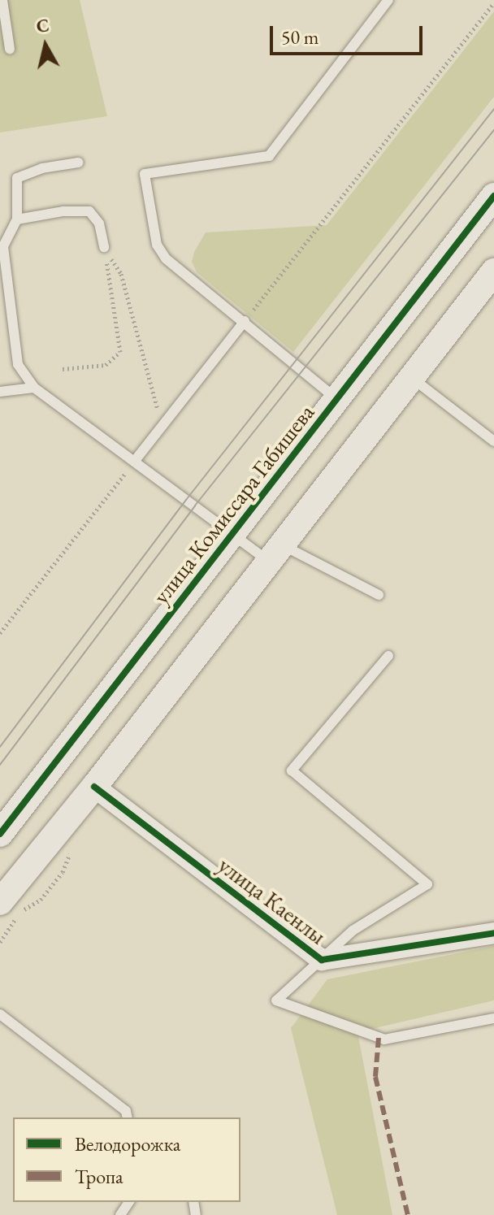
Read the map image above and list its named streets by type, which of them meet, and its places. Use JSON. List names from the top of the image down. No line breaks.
{"streets":{"street":["улица Комиссара Габишева","улица Каенлы"]},"legend":["Велодорожка","Тропа"],"scale_bar":"50 m","north":"top"}
